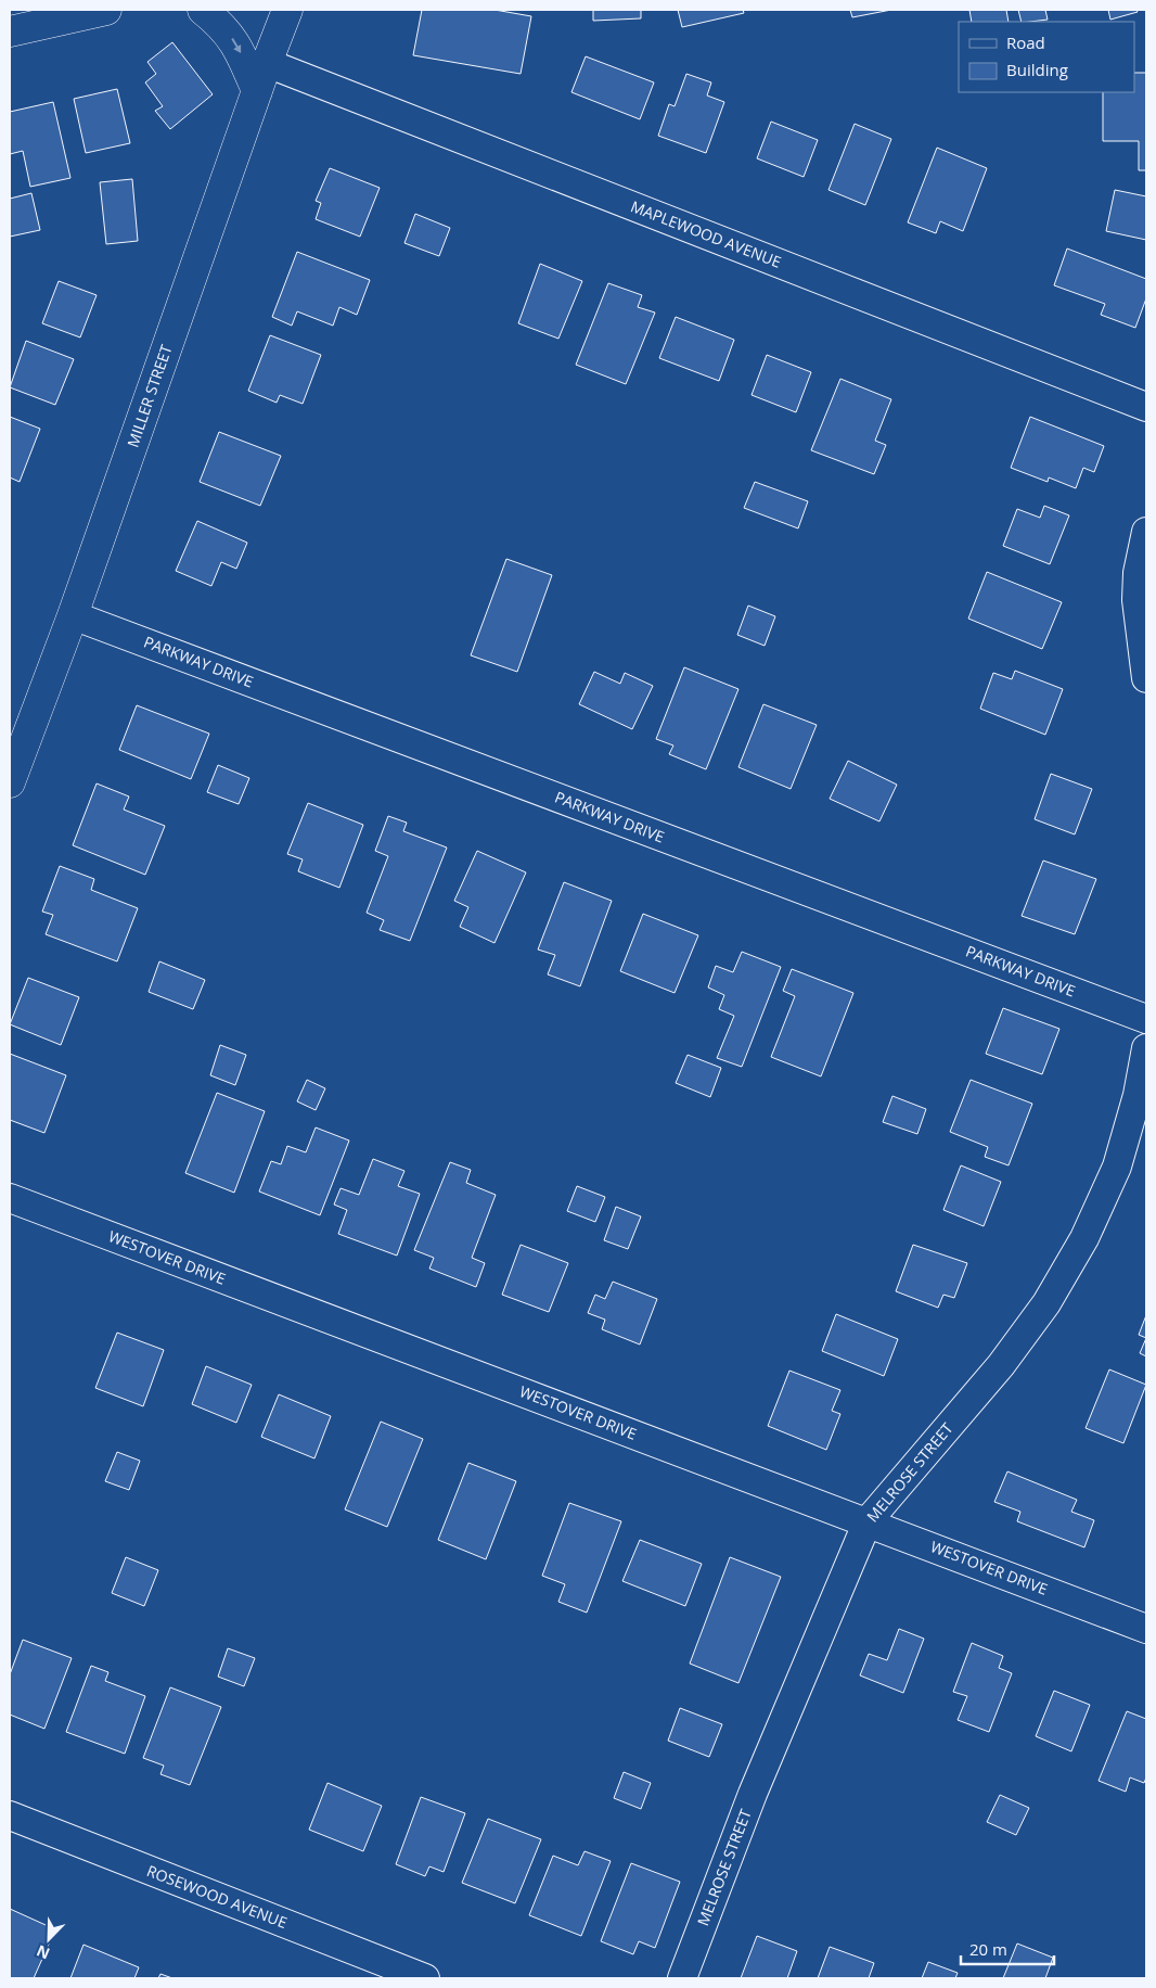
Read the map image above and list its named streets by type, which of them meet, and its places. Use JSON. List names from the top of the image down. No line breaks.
{"streets":{"main road":["MILLER STREET"],"street":["MAPLEWOOD AVENUE","PARKWAY DRIVE","WESTOVER DRIVE","MELROSE STREET","ROSEWOOD AVENUE"]},"crossings":[["MAPLEWOOD AVENUE","MILLER STREET"],["MILLER STREET","PARKWAY DRIVE"],["WESTOVER DRIVE","MELROSE STREET"]],"legend":["Road","Building"],"scale_bar":"20 m","north":"bottom left"}
